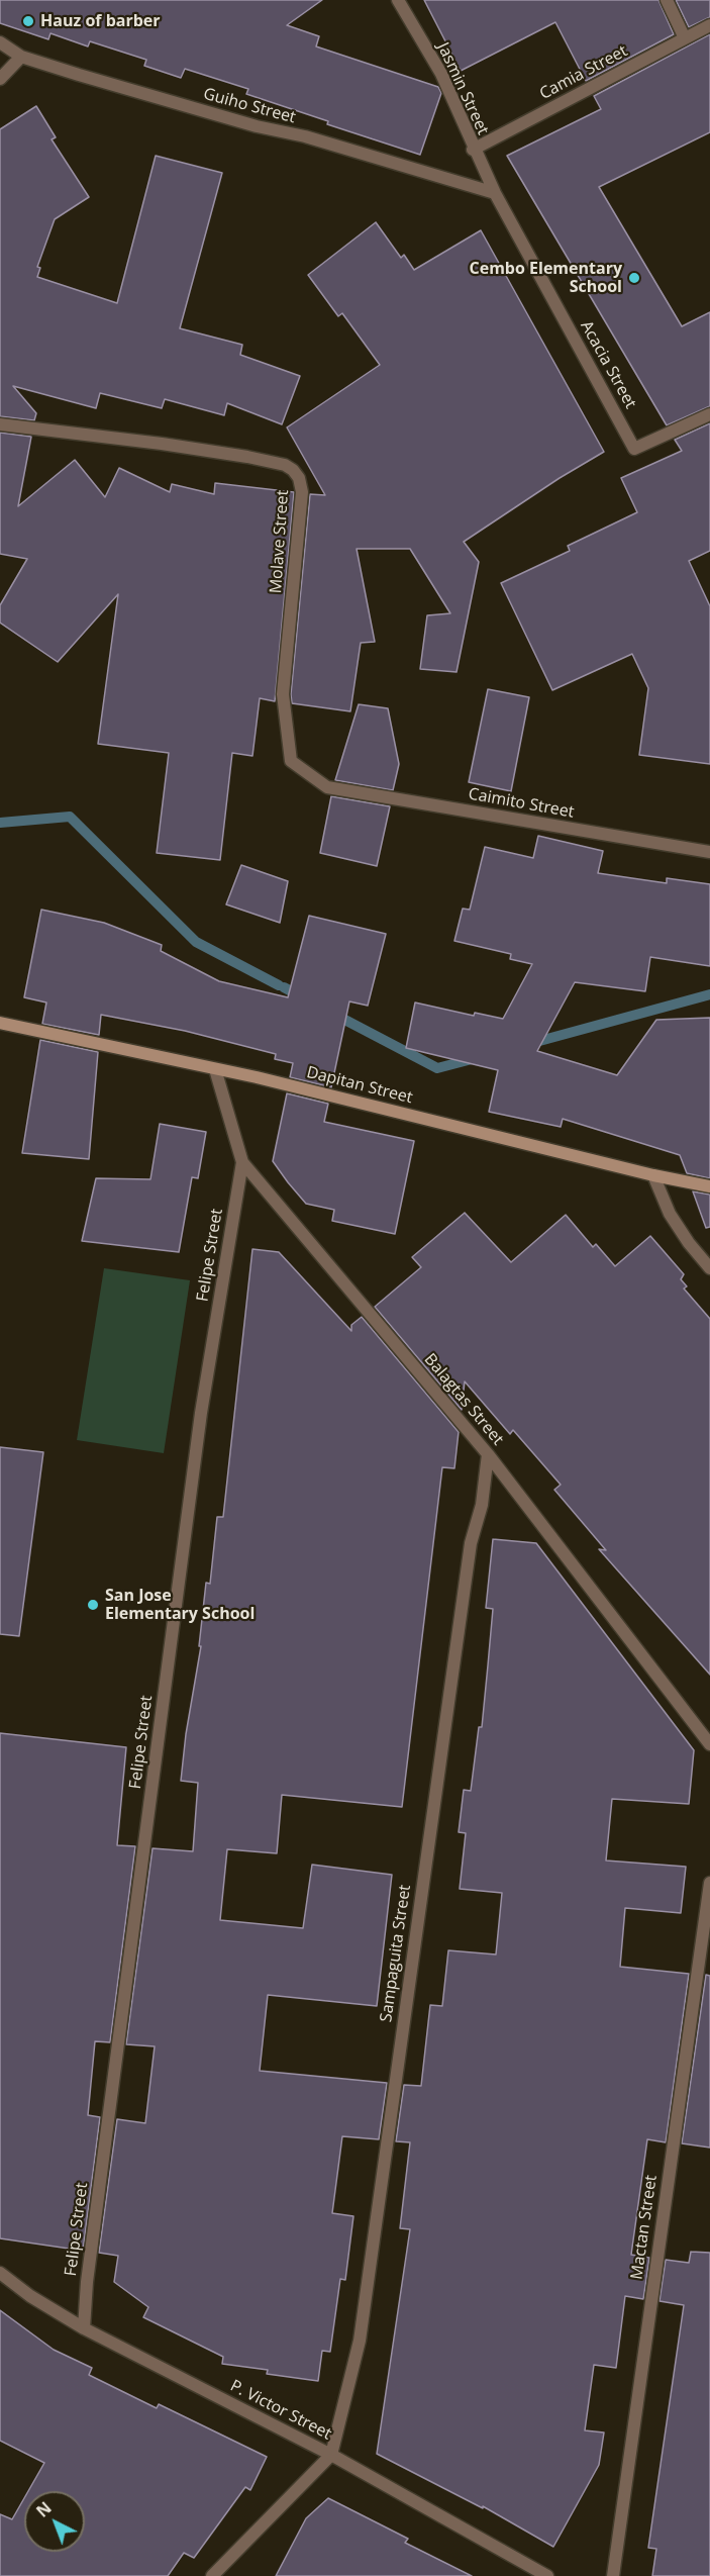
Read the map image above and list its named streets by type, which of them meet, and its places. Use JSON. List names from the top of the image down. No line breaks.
{"streets":{"street":["Camia Street","Jasmin Street","Guiho Street","Acacia Street","Molave Street","Caimito Street","Dapitan Street","Felipe Street","Balagtas Street","Sampaguita Street","Mactan Street","P. Victor Street"]},"crossings":[["Camia Street","Jasmin Street"],["Jasmin Street","Guiho Street"],["Jasmin Street","Acacia Street"],["Guiho Street","Acacia Street"],["Molave Street","Caimito Street"],["Dapitan Street","Balagtas Street"],["Felipe Street","Balagtas Street"],["Felipe Street","P. Victor Street"],["Balagtas Street","Sampaguita Street"],["Sampaguita Street","P. Victor Street"]],"places":["Hauz of barber","Cembo Elementary School","San Jose Elementary School"],"north":"top left"}
